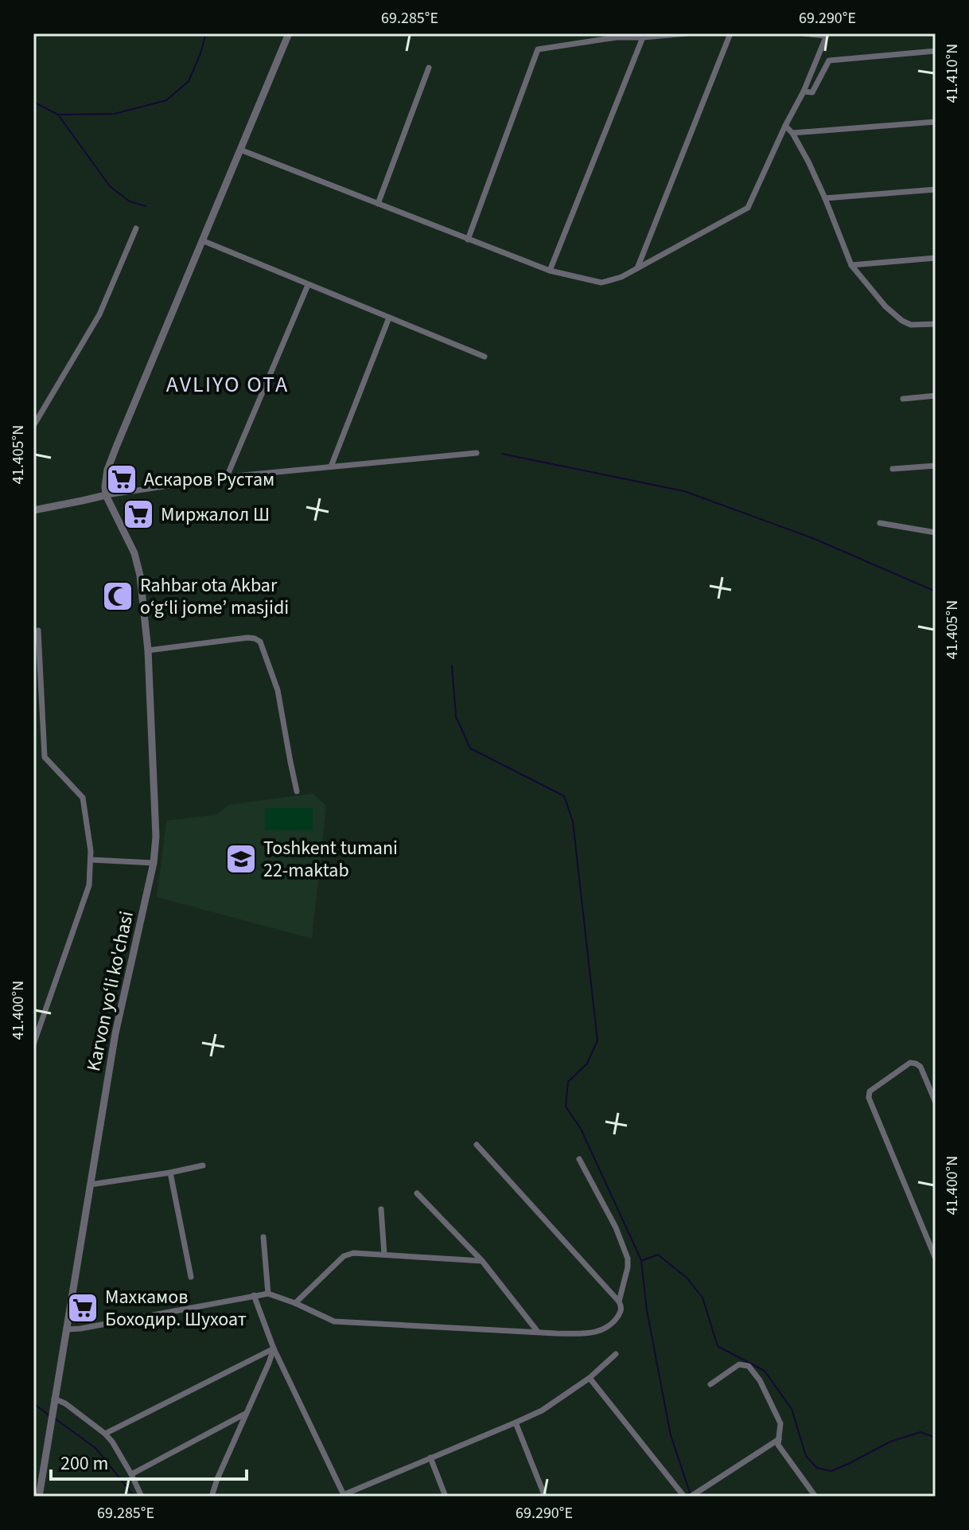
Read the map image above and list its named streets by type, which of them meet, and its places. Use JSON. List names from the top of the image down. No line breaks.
{"streets":{"street":["Karvon yo‘li ko'chasi"]},"districts":["AVLIYO OTA"],"places":{"supermarket":["Аскаров Рустам","Миржалол Ш","Махкамов Боходир. Шухоат"],"mosque":["Rahbar ota Akbar o‘g‘li jome’ masjidi"],"school or university":["Toshkent tumani 22-maktab"]},"scale_bar":"200 m","coordinates":["69.285°E","69.290°E","41.410°N","41.405°N","41.400°N"]}
